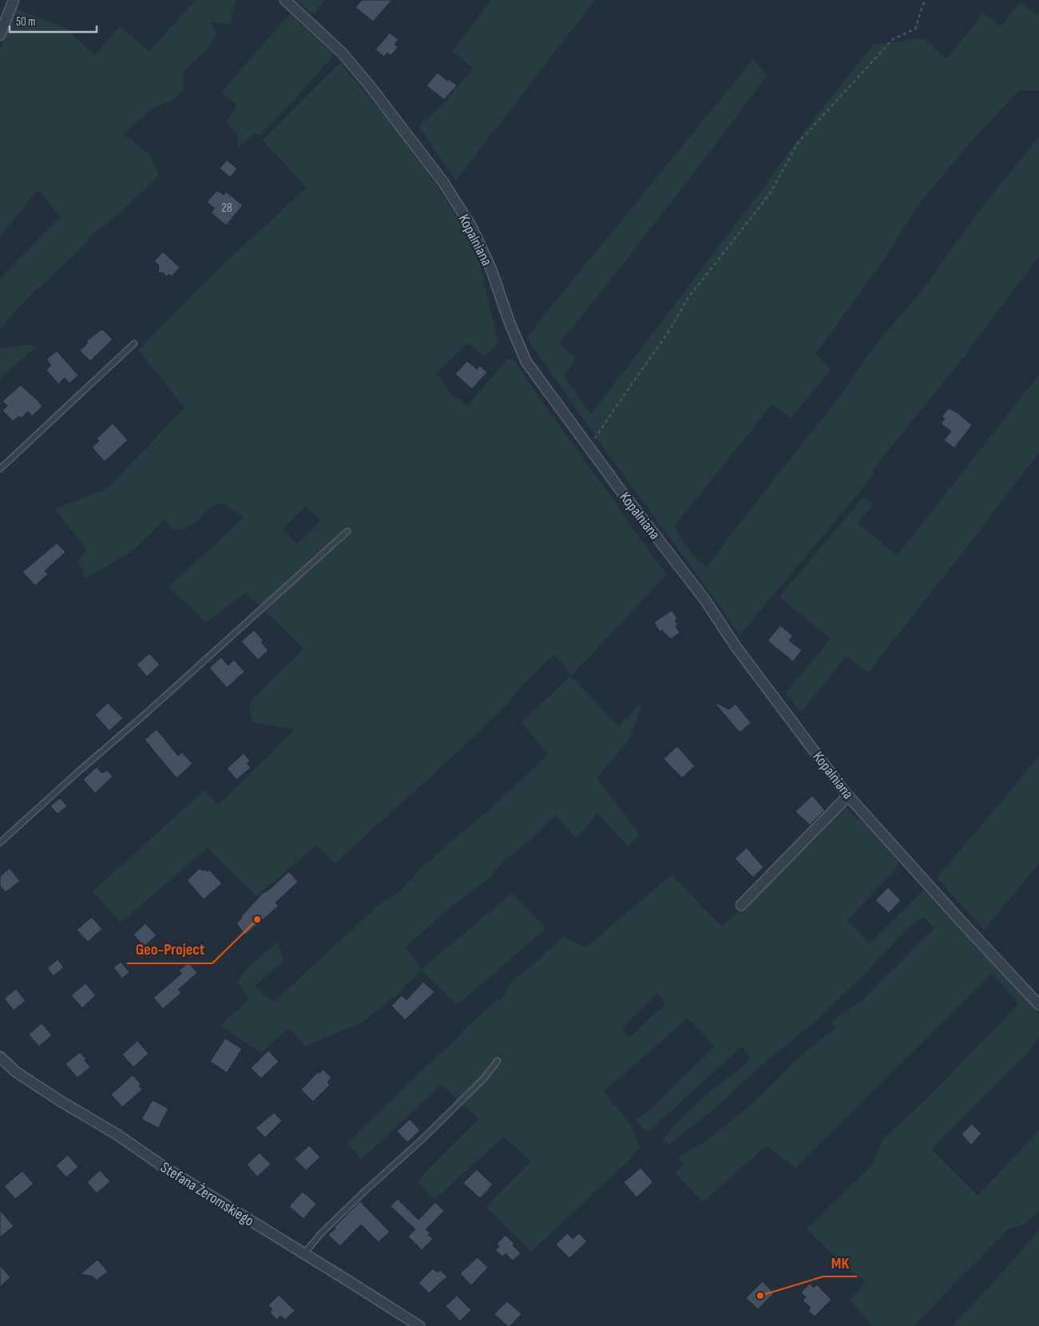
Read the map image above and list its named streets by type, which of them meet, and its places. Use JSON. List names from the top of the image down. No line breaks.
{"streets":{"street":["Kopalniana","Stefana Żeromskiego"]},"places":["Geo-Project","MK"],"house_numbers":["28"],"scale_bar":"50 m"}
